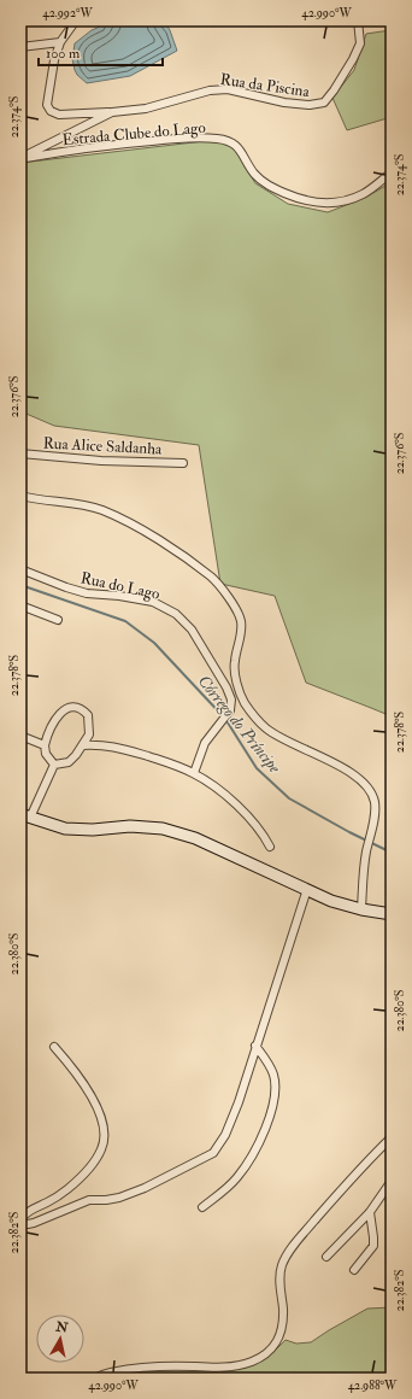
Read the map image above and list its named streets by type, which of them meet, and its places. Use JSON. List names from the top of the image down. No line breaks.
{"streets":{"street":["Rua da Piscina","Estrada Clube do Lago","Rua Alice Saldanha","Rua do Lago"]},"crossings":[["Rua da Piscina","Estrada Clube do Lago"]],"water":["Córrego do Príncipe"],"scale_bar":"100 m","north":"top","coordinates":["42.992°W","42.990°W","22.374°S","22.376°S","22.378°S","22.380°S","22.382°S","42.988°W"]}
